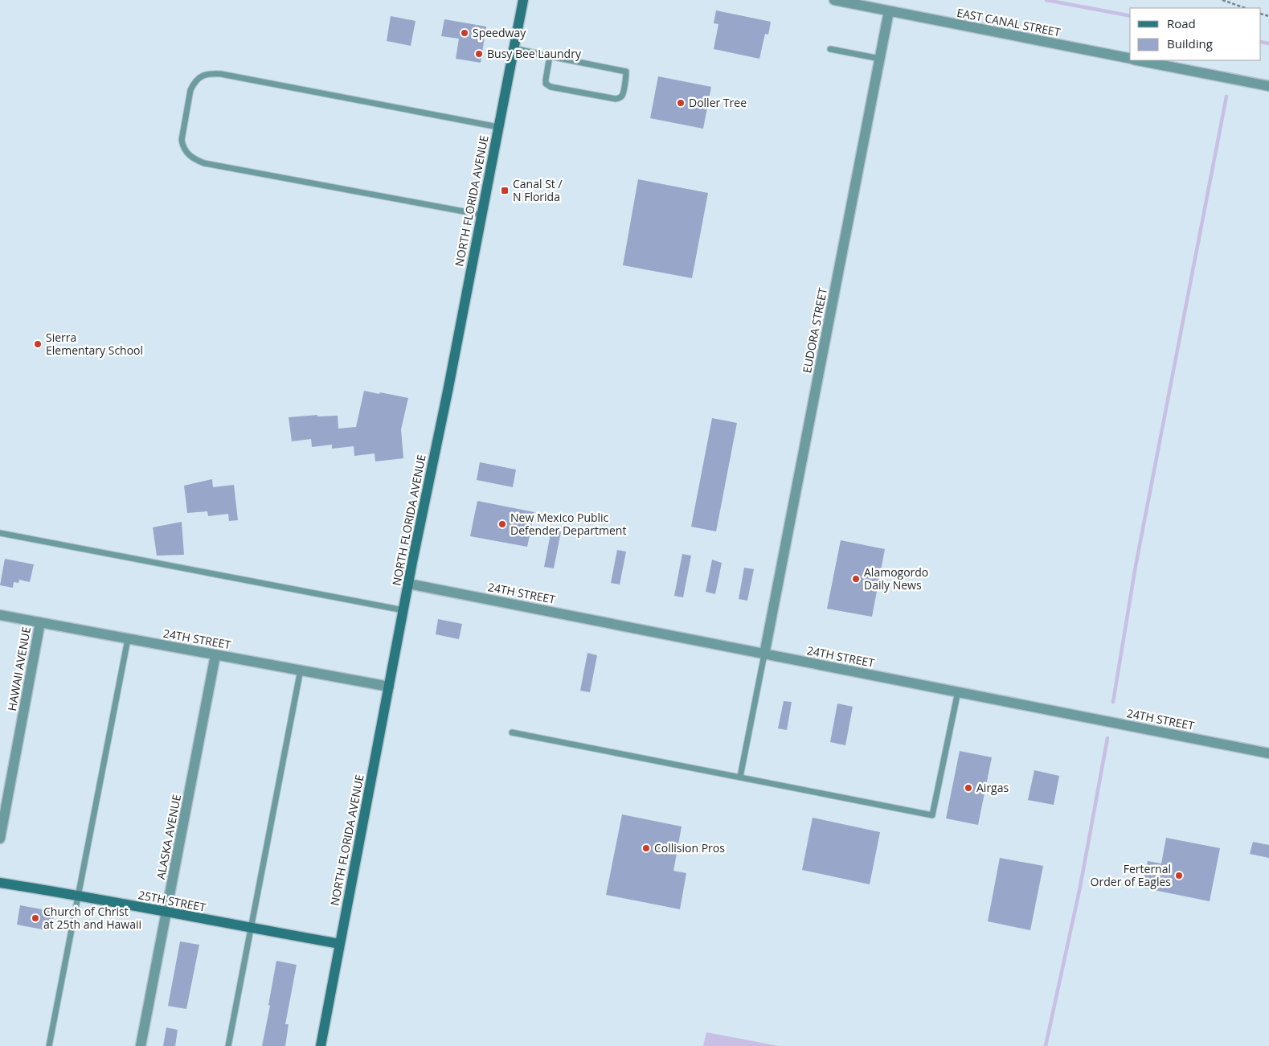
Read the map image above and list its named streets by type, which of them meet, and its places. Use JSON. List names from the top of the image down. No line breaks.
{"streets":{"main road":["NORTH FLORIDA AVENUE","25TH STREET"],"street":["EAST CANAL STREET","EUDORA STREET","24TH STREET","HAWAII AVENUE","ALASKA AVENUE"]},"crossings":[["EAST CANAL STREET","EUDORA STREET"],["NORTH FLORIDA AVENUE","24TH STREET"],["NORTH FLORIDA AVENUE","25TH STREET"],["EUDORA STREET","24TH STREET"],["24TH STREET","HAWAII AVENUE"],["24TH STREET","ALASKA AVENUE"],["ALASKA AVENUE","25TH STREET"]],"places":{"other":["Speedway","Busy Bee Laundry","Doller Tree","Sierra Elementary School","New Mexico Public Defender Department","Alamogordo Daily News","Airgas","Collision Pros","Ferternal Order of Eagles","Church of Christ at 25th and Hawaii"],"transit":["Canal St / N Florida"]},"legend":["Road","Building"]}
